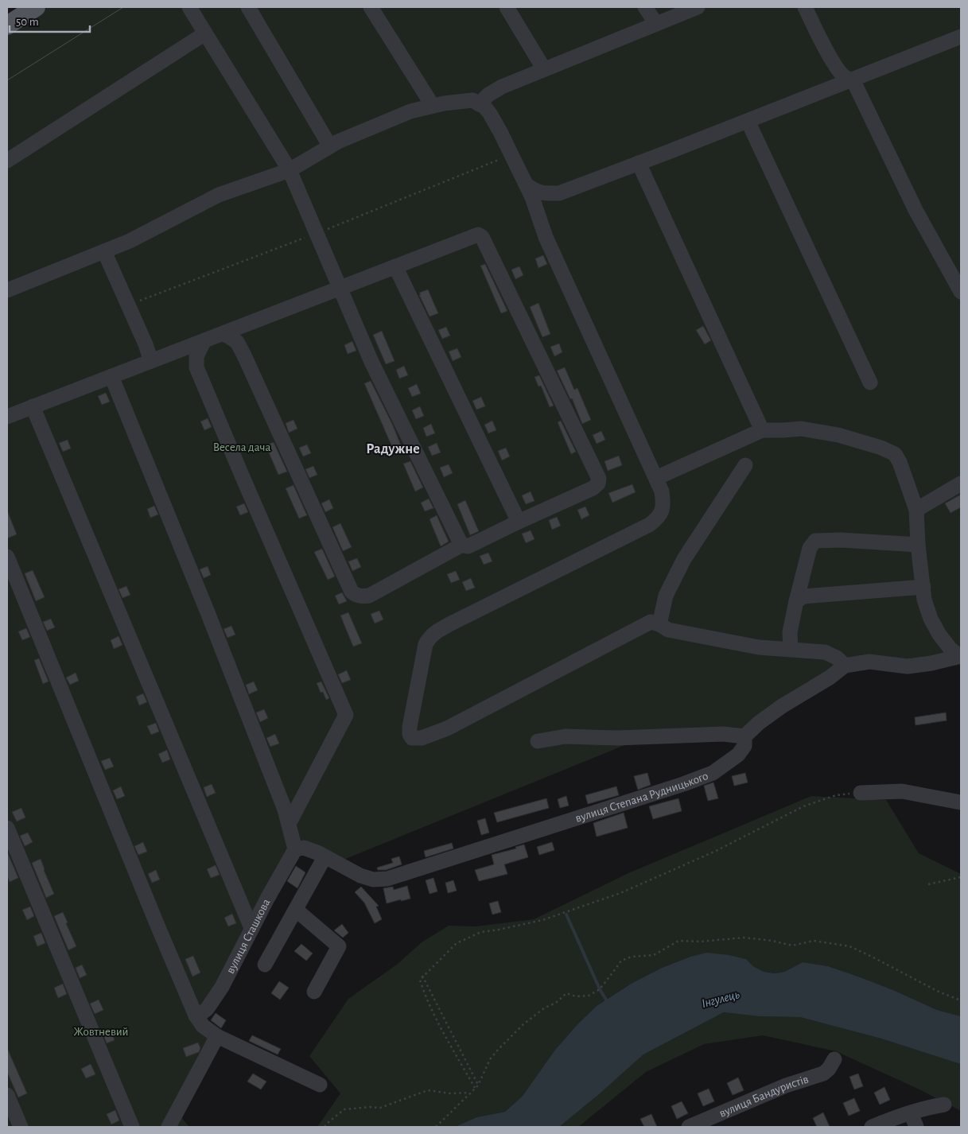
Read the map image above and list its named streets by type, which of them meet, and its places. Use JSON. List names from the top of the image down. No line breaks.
{"streets":{"street":["вулиця Степана Рудницького","вулиця Сташкова","вулиця Бандуристів"]},"crossings":[["вулиця Степана Рудницького","вулиця Сташкова"]],"districts":["Радужне"],"water":["Інгулець"],"parks":["Весела дача","Жовтневий"],"scale_bar":"50 m"}
